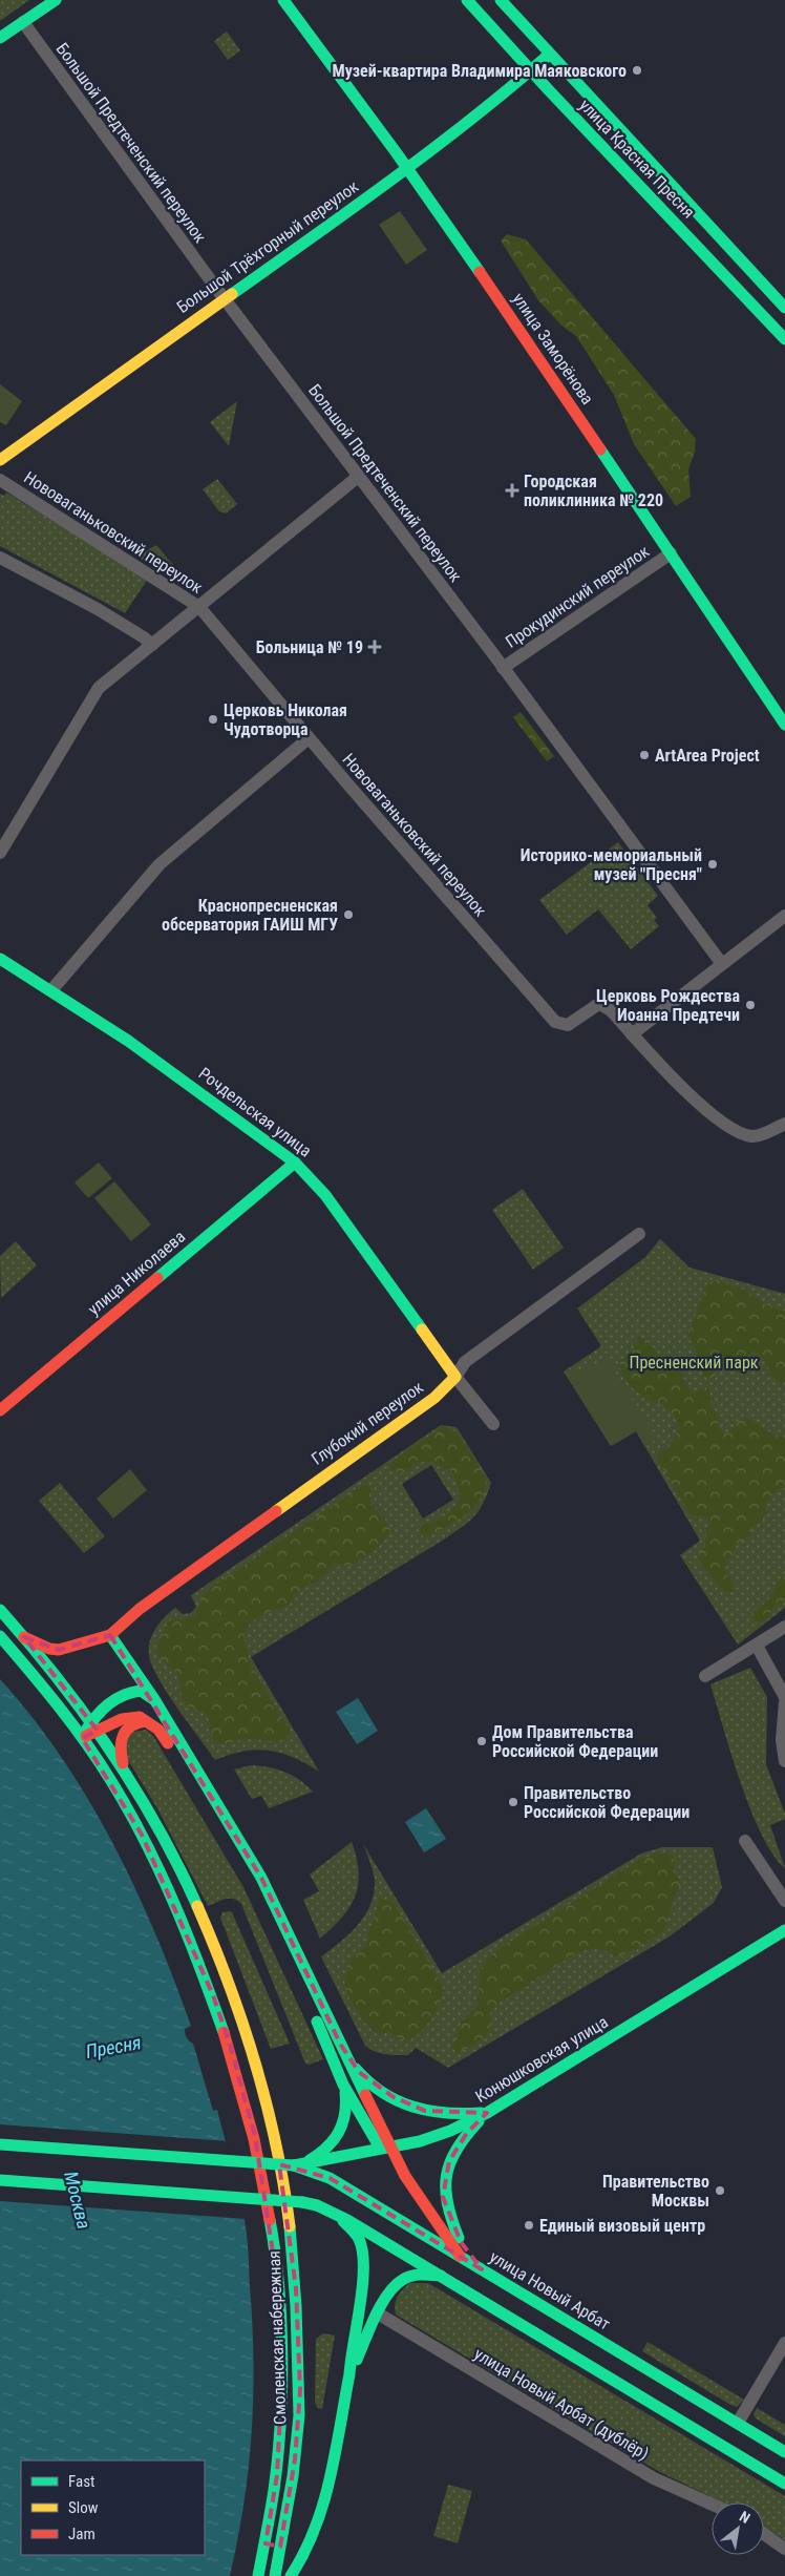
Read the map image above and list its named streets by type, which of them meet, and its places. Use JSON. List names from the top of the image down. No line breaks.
{"streets":{"main road":["улица Красная Пресня","Большой Трёхгорный переулок","улица Заморёнова","Рочдельская улица","улица Николаева","Глубокий переулок","Конюшковская улица","улица Новый Арбат","Смоленская набережная"],"street":["Большой Предтеченский переулок","Нововаганьковский переулок","Прокудинский переулок","улица Новый Арбат (дублёр)"]},"crossings":[["Большой Предтеченский переулок","Большой Трёхгорный переулок"],["Большой Предтеченский переулок","Прокудинский переулок"],["улица Красная Пресня","Большой Трёхгорный переулок"],["Большой Трёхгорный переулок","улица Заморёнова"],["улица Заморёнова","Прокудинский переулок"],["Рочдельская улица","улица Николаева"],["Рочдельская улица","Глубокий переулок"],["Конюшковская улица","улица Новый Арбат"]],"water":["Пресня","Москва"],"parks":["Пресненский парк"],"places":{"other":["Музей-квартира Владимира Маяковского","Церковь Николая Чудотворца","ArtArea Project","Историко-мемориальный музей \"Пресня\"","Краснопресненская обсерватория ГАИШ МГУ","Церковь Рождества Иоанна Предтечи","Дом Правительства Российской Федерации","Правительство Российской Федерации","Правительство Москвы","Единый визовый центр"],"health":["Городская поликлиника № 220","Больница № 19"]},"legend":["Fast","Slow","Jam"],"north":"top right"}
